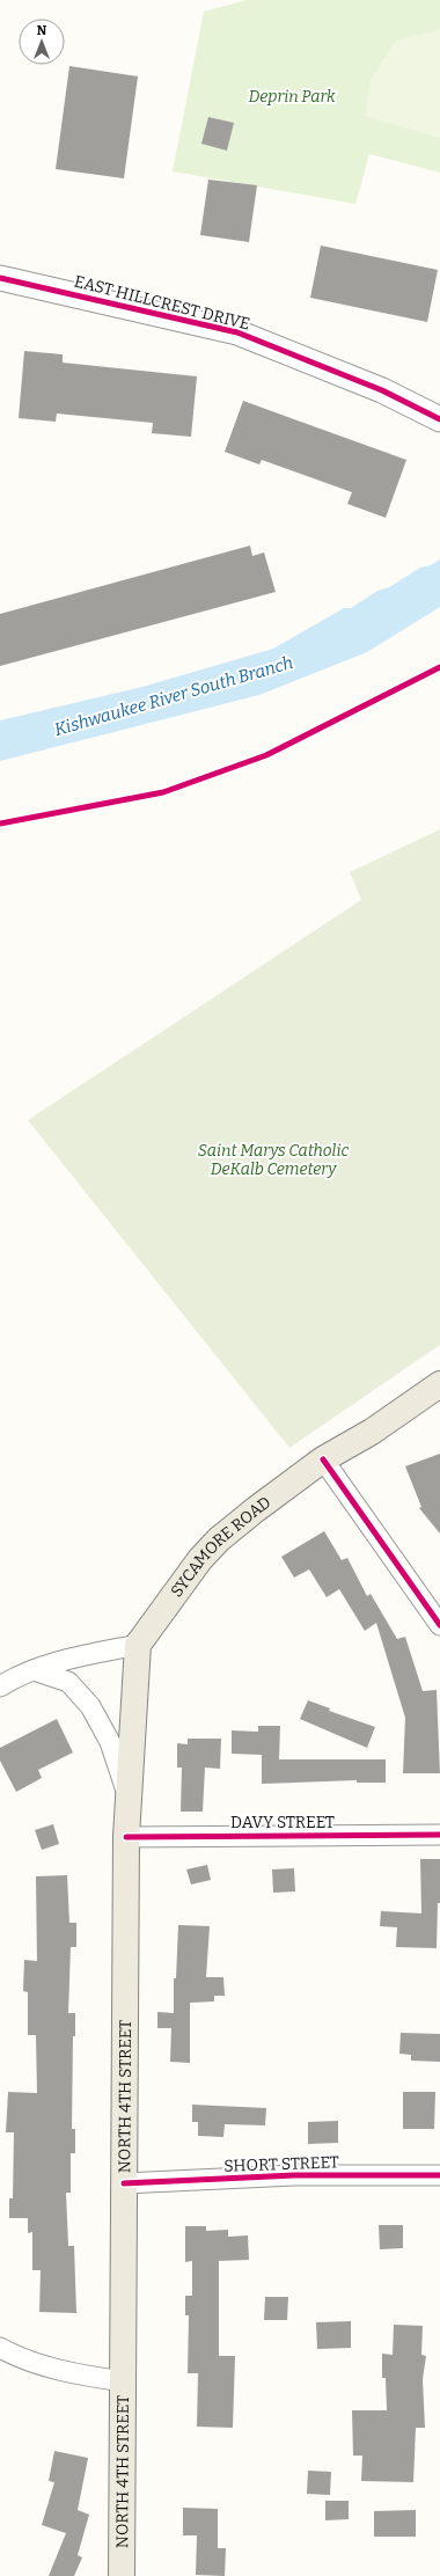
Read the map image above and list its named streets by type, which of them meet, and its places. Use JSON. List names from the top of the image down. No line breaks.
{"streets":{"main road":["SYCAMORE ROAD","NORTH 4TH STREET"],"street":["EAST HILLCREST DRIVE","DAVY STREET","SHORT STREET"]},"crossings":[["SYCAMORE ROAD","NORTH 4TH STREET"],["DAVY STREET","NORTH 4TH STREET"],["NORTH 4TH STREET","SHORT STREET"]],"water":["Kishwaukee River South Branch"],"parks":["Deprin Park","Saint Marys Catholic DeKalb Cemetery"],"north":"top"}
